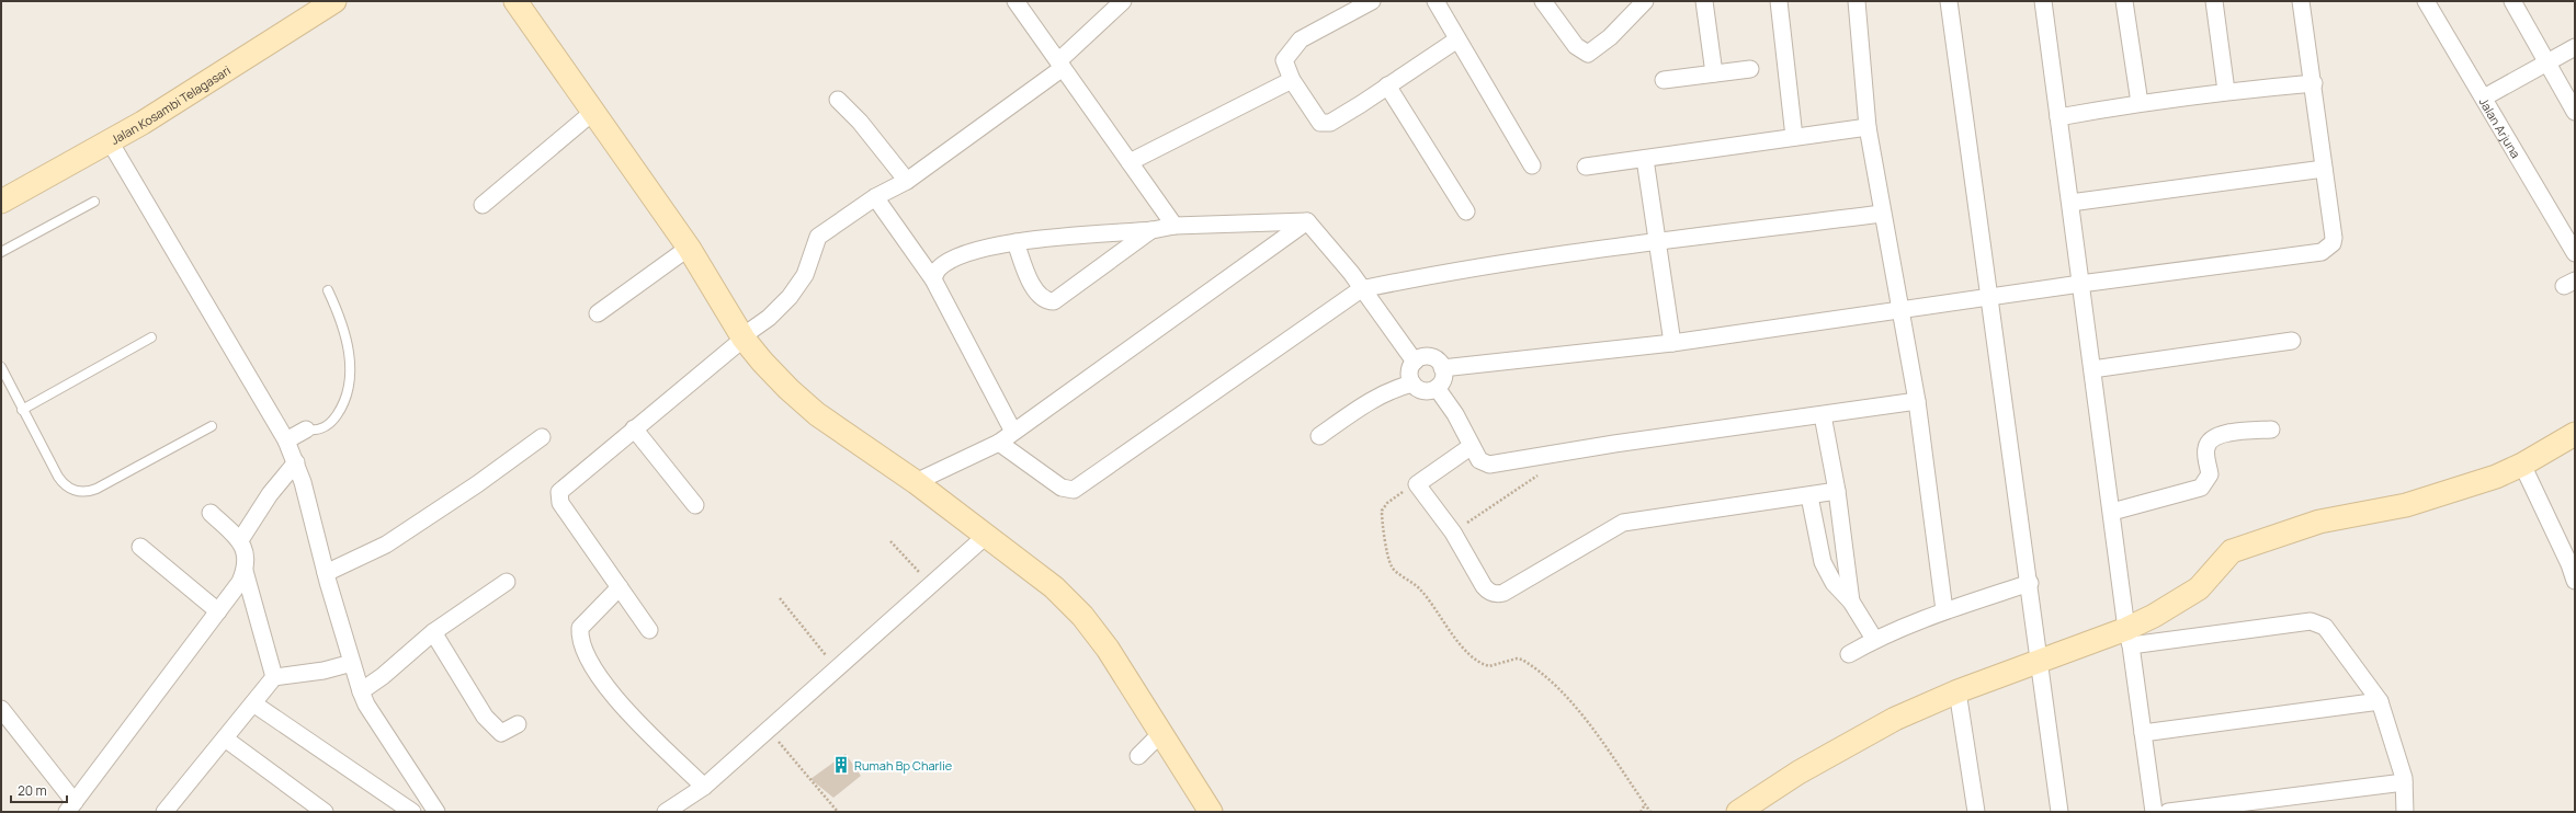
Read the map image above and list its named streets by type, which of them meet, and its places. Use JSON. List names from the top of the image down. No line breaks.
{"streets":{"street":["Jalan Kosambi Telagasari","Jalan Arjuna"]},"places":{"building":["Rumah Bp Charlie"]},"scale_bar":"20 m"}
